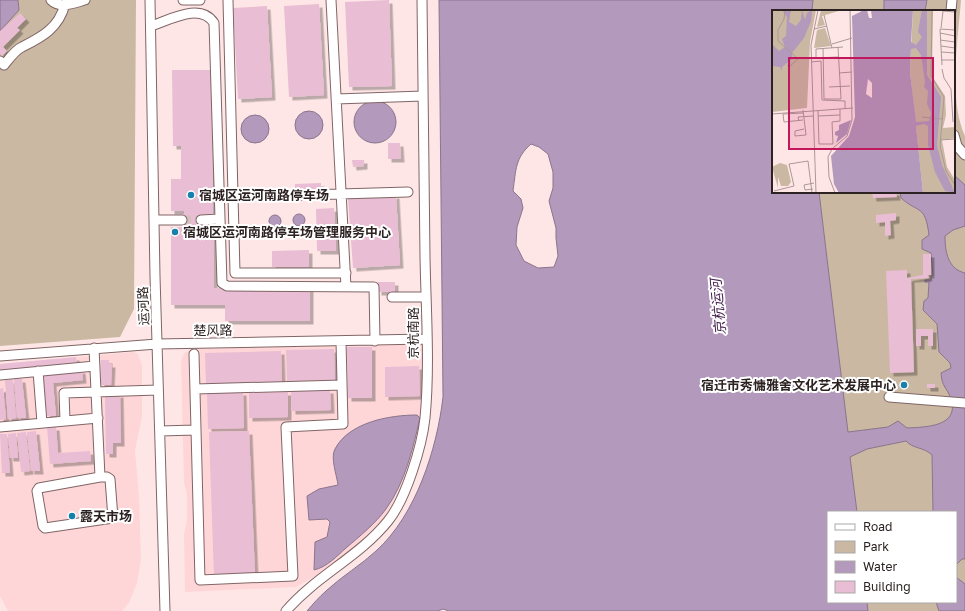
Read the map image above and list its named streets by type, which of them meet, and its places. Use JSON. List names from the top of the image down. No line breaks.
{"streets":{"street":["运河路","楚风路","京杭南路"]},"crossings":[["运河路","楚风路"],["楚风路","京杭南路"]],"water":["京杭运河"],"places":["宿城区运河南路停车场","宿城区运河南路停车场管理服务中心","宿迁市秀慵雅舍文化艺术发展中心","露天市场"],"legend":["Road","Park","Water","Building"]}
